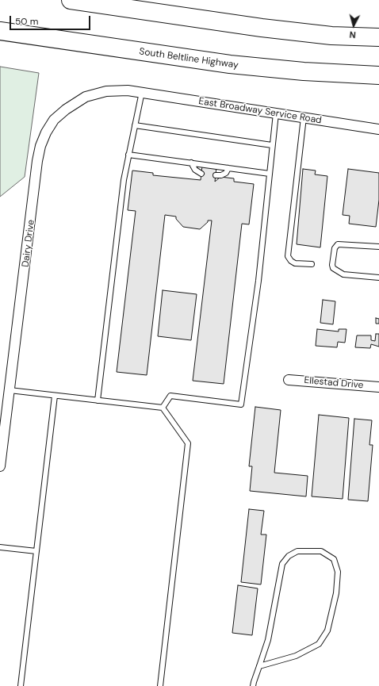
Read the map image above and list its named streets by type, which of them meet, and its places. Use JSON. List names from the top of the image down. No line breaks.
{"streets":{"highway":["South Beltline Highway"],"street":["East Broadway Service Road","Dairy Drive","Ellestad Drive"]},"crossings":[["East Broadway Service Road","Dairy Drive"]],"scale_bar":"50 m","north":"bottom"}
